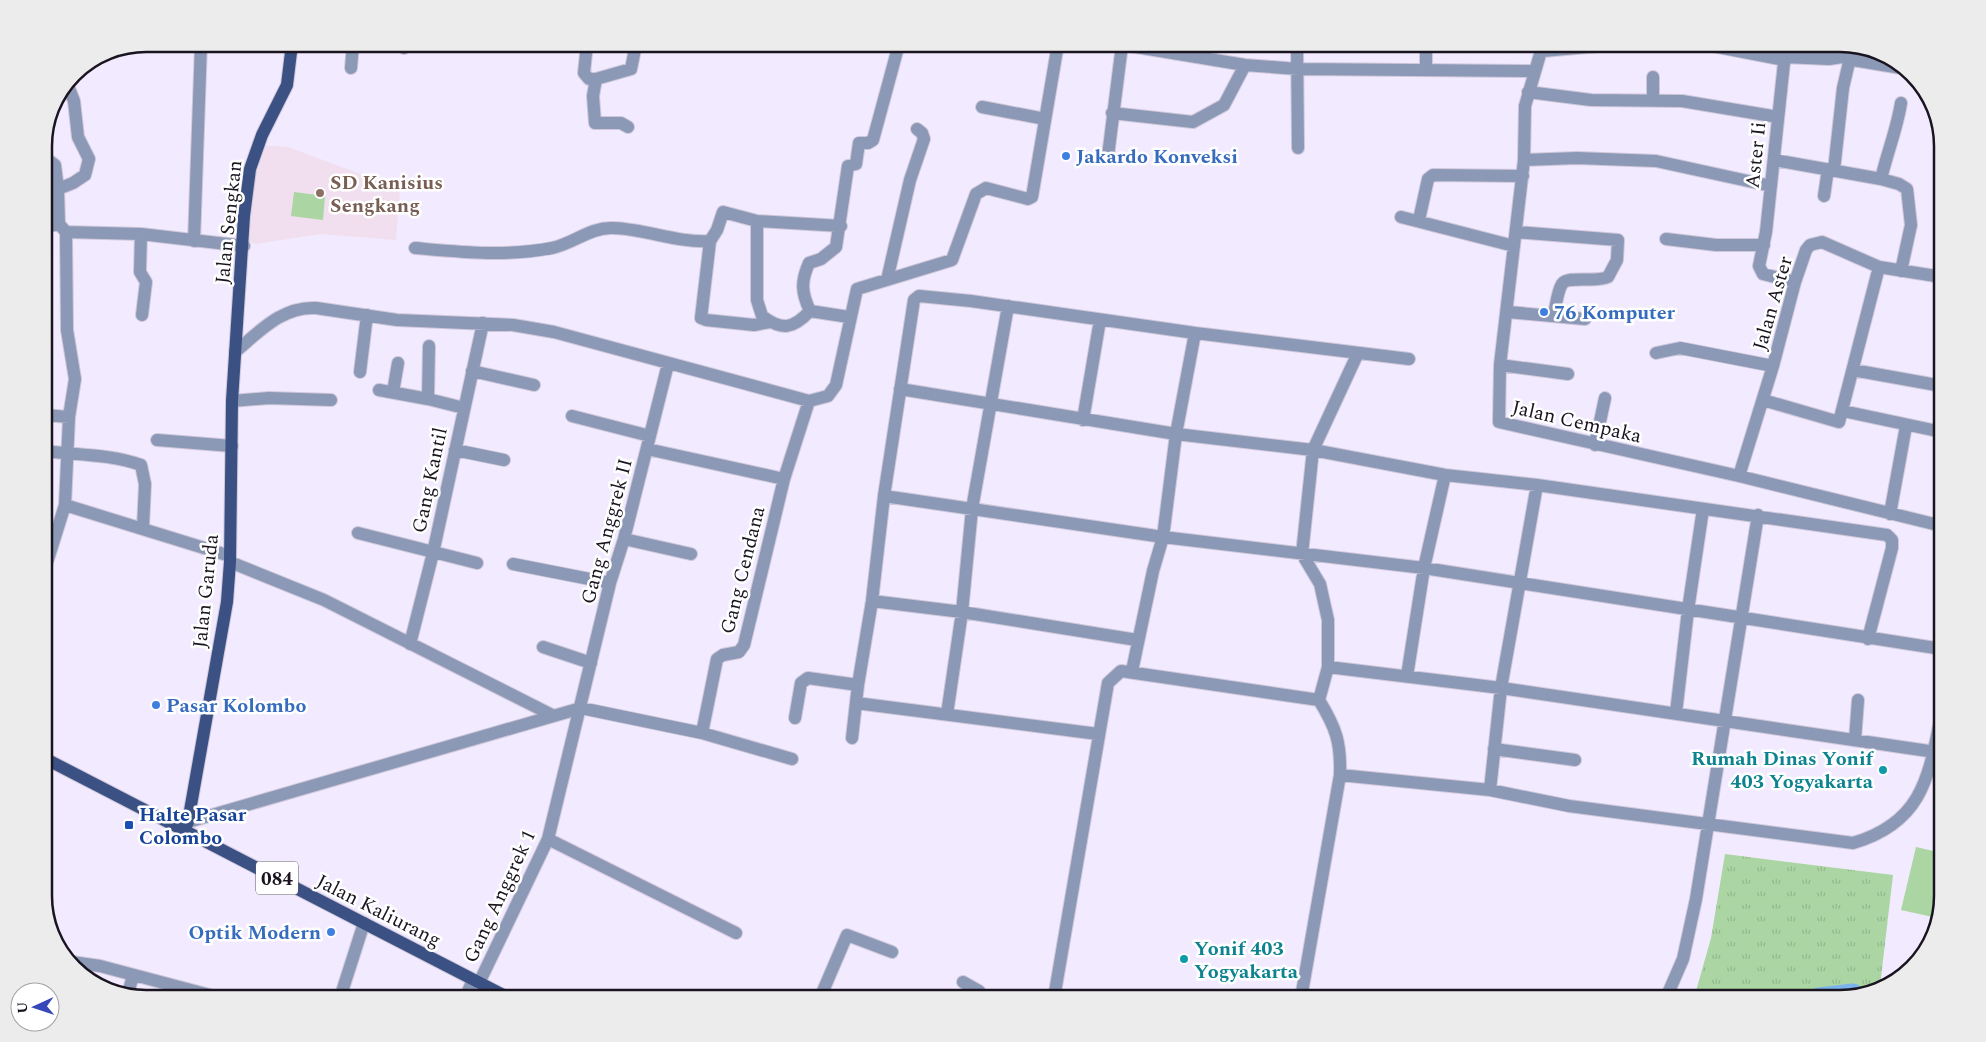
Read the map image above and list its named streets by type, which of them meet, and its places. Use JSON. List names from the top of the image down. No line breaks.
{"streets":{"main road":["Jalan Sengkan","Jalan Garuda","084","Jalan Kaliurang"],"street":["Aster Ii","Jalan Aster","Jalan Cempaka","Gang Kantil","Gang Anggrek II","Gang Cendana","Gang Anggrek 1"]},"crossings":[["Aster Ii","Jalan Aster"],["Jalan Sengkan","Jalan Garuda"],["Jalan Aster","Jalan Cempaka"],["Gang Anggrek II","Gang Anggrek 1"],["Jalan Garuda","Jalan Kaliurang"],["Gang Anggrek 1","Jalan Kaliurang"]],"places":{"other":["Jakardo Konveksi","SD Kanisius Sengkang","76 Komputer","Pasar Kolombo","Rumah Dinas Yonif 403 Yogyakarta","Optik Modern","Yonif 403 Yogyakarta"],"transit":["Halte Pasar Colombo"]},"north":"left"}
